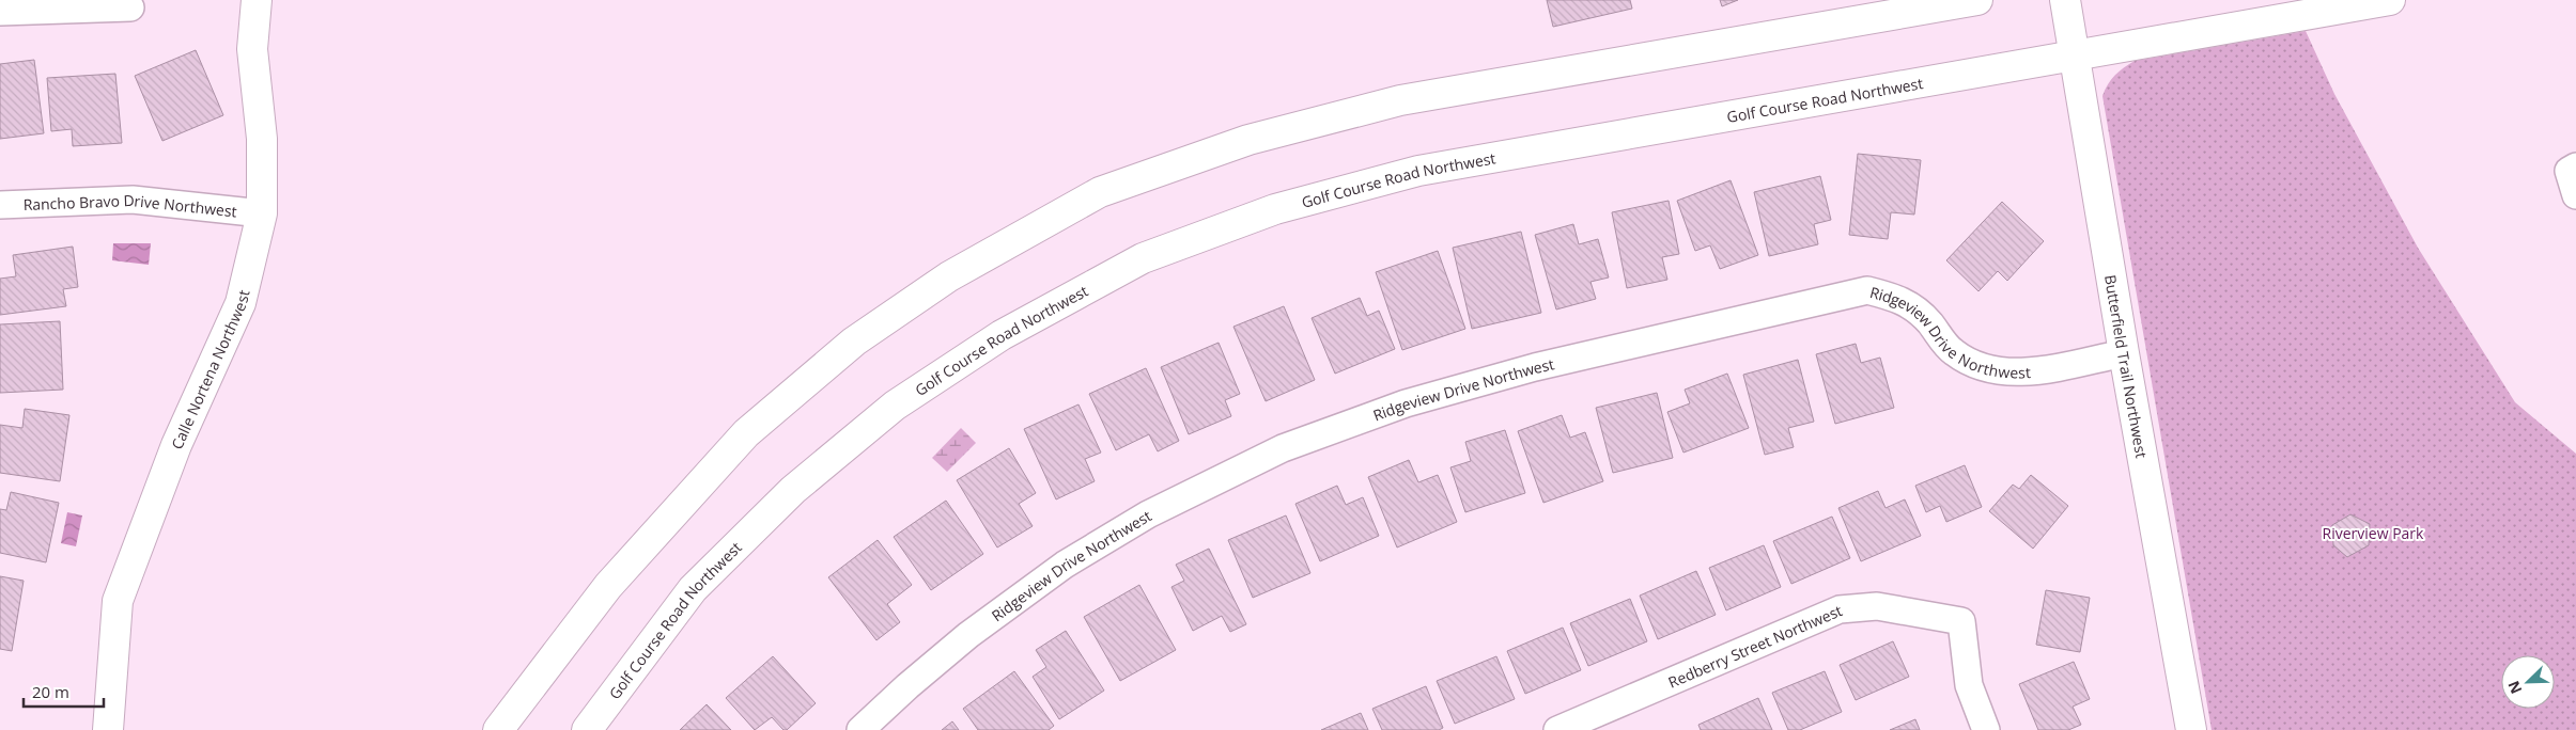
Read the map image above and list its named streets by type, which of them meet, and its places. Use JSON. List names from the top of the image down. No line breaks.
{"streets":{"main road":["Golf Course Road Northwest","Butterfield Trail Northwest","Calle Nortena Northwest"],"street":["Rancho Bravo Drive Northwest","Ridgeview Drive Northwest","Redberry Street Northwest"]},"crossings":[["Golf Course Road Northwest","Butterfield Trail Northwest"],["Rancho Bravo Drive Northwest","Calle Nortena Northwest"],["Ridgeview Drive Northwest","Butterfield Trail Northwest"]],"parks":["Riverview Park"],"scale_bar":"20 m","north":"bottom left"}
